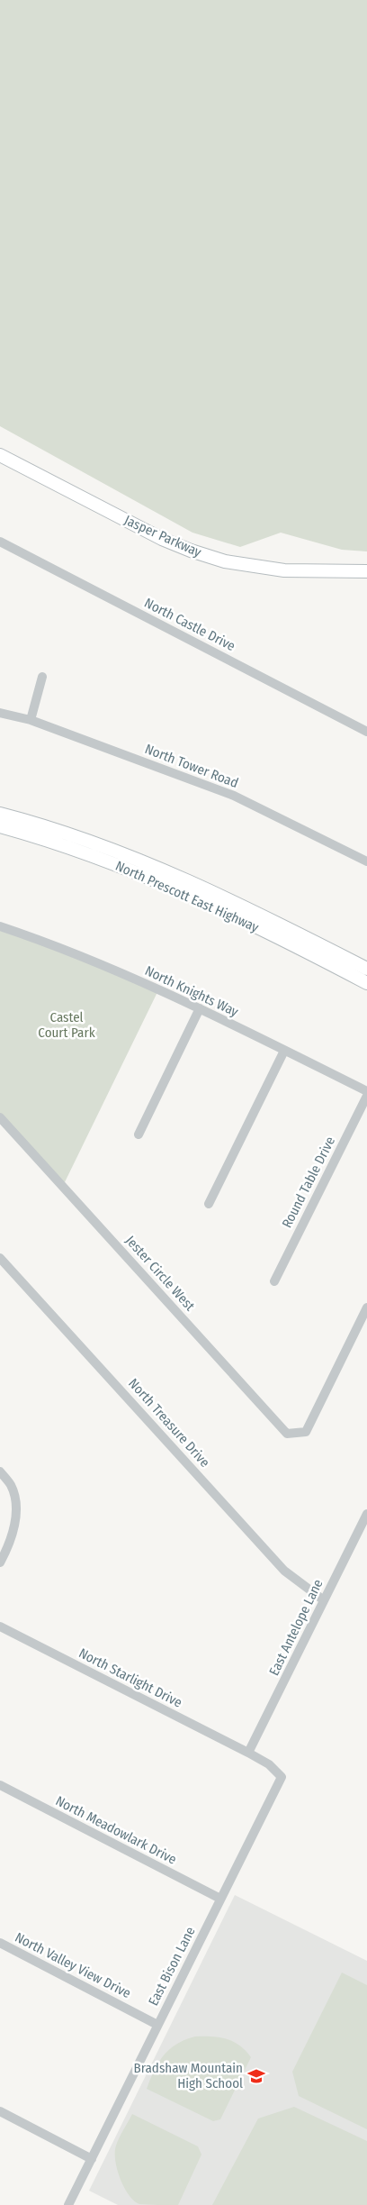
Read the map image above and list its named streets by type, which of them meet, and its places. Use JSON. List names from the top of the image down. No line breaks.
{"streets":{"street":["Jasper Parkway","North Castle Drive","North Tower Road","North Prescott East Highway","North Knights Way","Round Table Drive","Jester Circle West","North Treasure Drive","East Antelope Lane","North Starlight Drive","North Meadowlark Drive","North Valley View Drive","East Bison Lane"]},"crossings":[["North Treasure Drive","East Antelope Lane"],["East Antelope Lane","North Starlight Drive"],["East Antelope Lane","East Bison Lane"],["North Starlight Drive","East Bison Lane"],["North Meadowlark Drive","East Bison Lane"],["North Valley View Drive","East Bison Lane"]],"parks":["Castel Court Park"],"places":{"school or university":["Bradshaw Mountain High School"]}}
